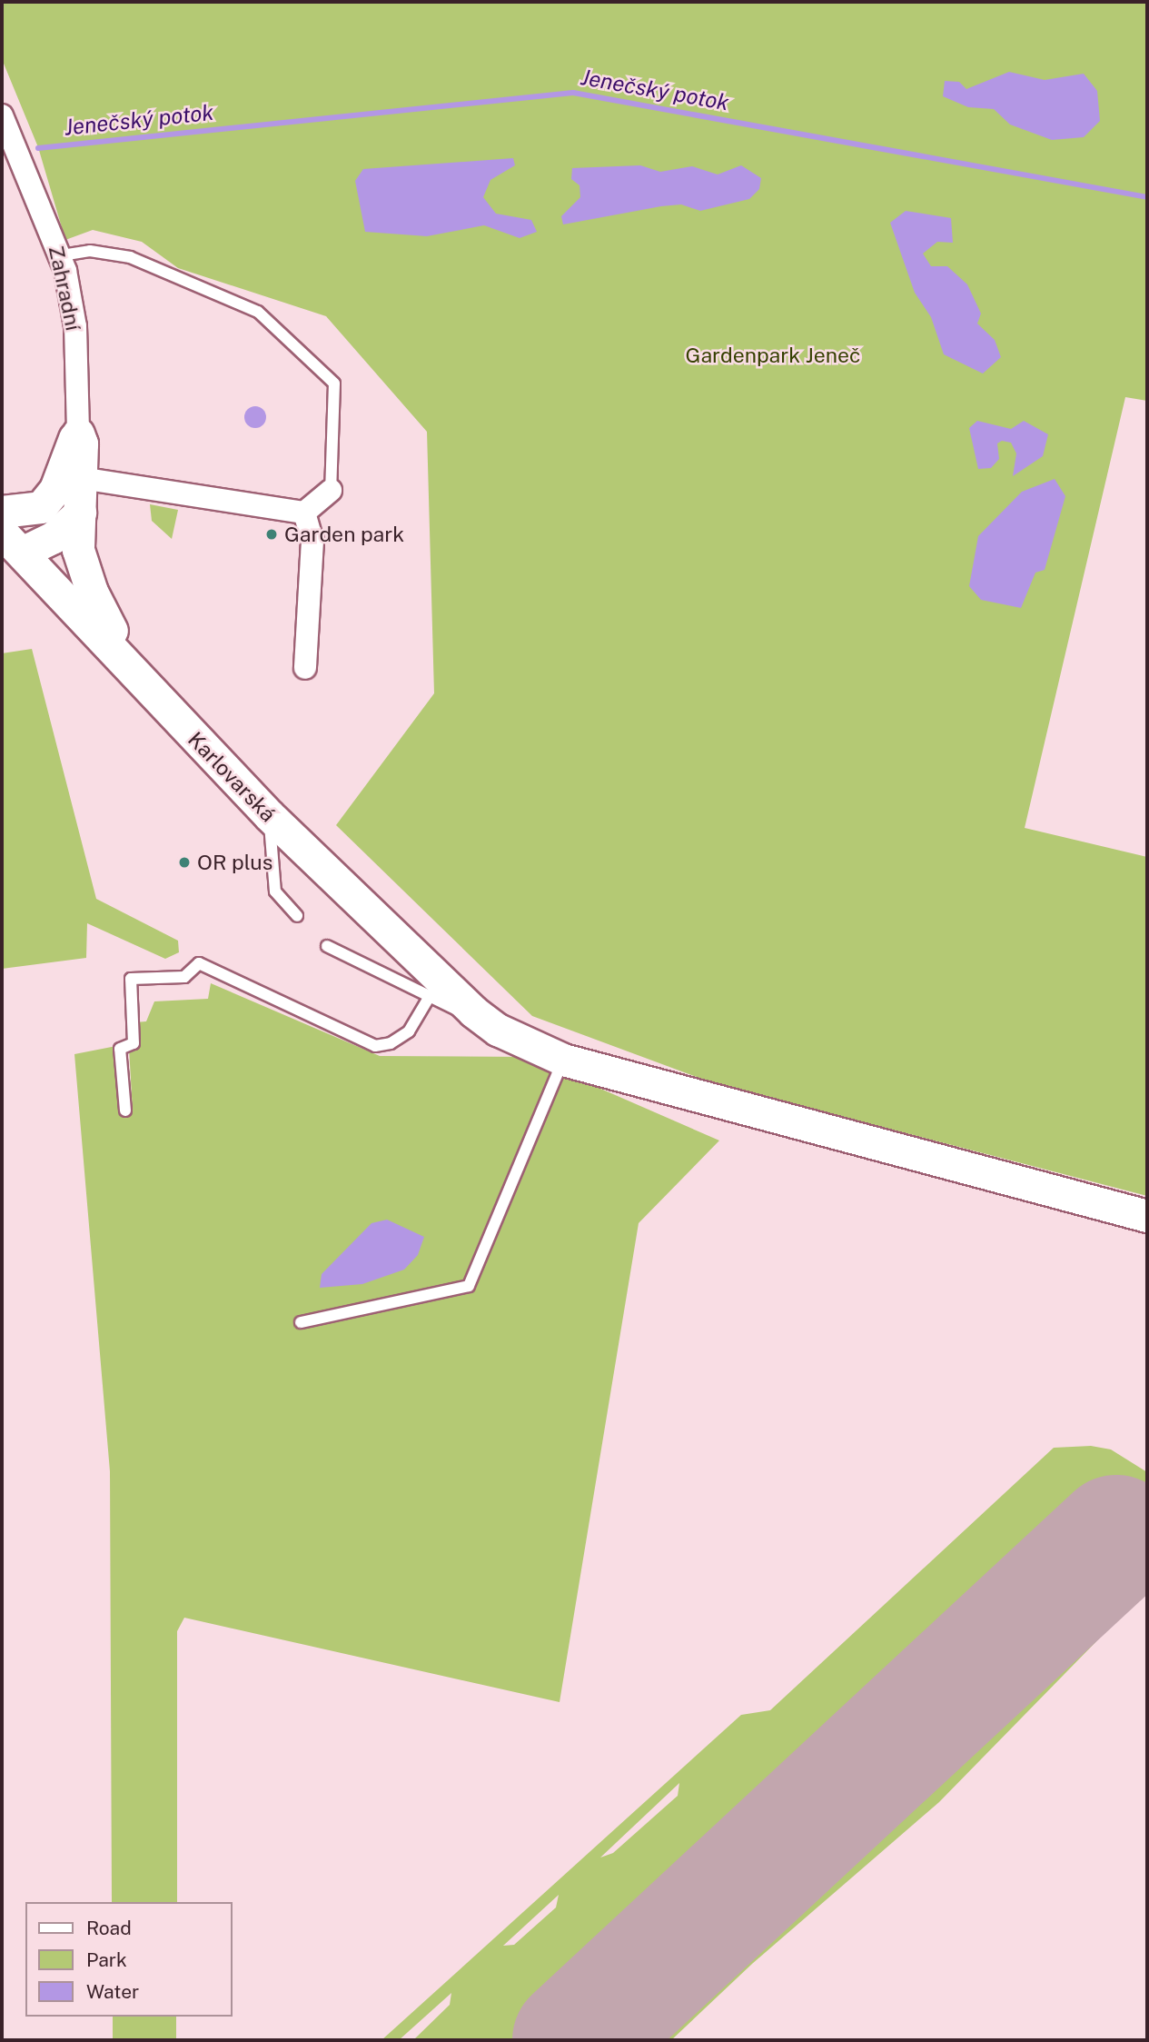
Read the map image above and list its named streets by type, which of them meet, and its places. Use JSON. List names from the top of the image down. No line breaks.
{"streets":{"main road":["Karlovarská"],"street":["Zahradní"]},"water":["Jenečský potok"],"parks":["Gardenpark Jeneč"],"places":["Garden park","OR plus"],"legend":["Road","Park","Water"]}
